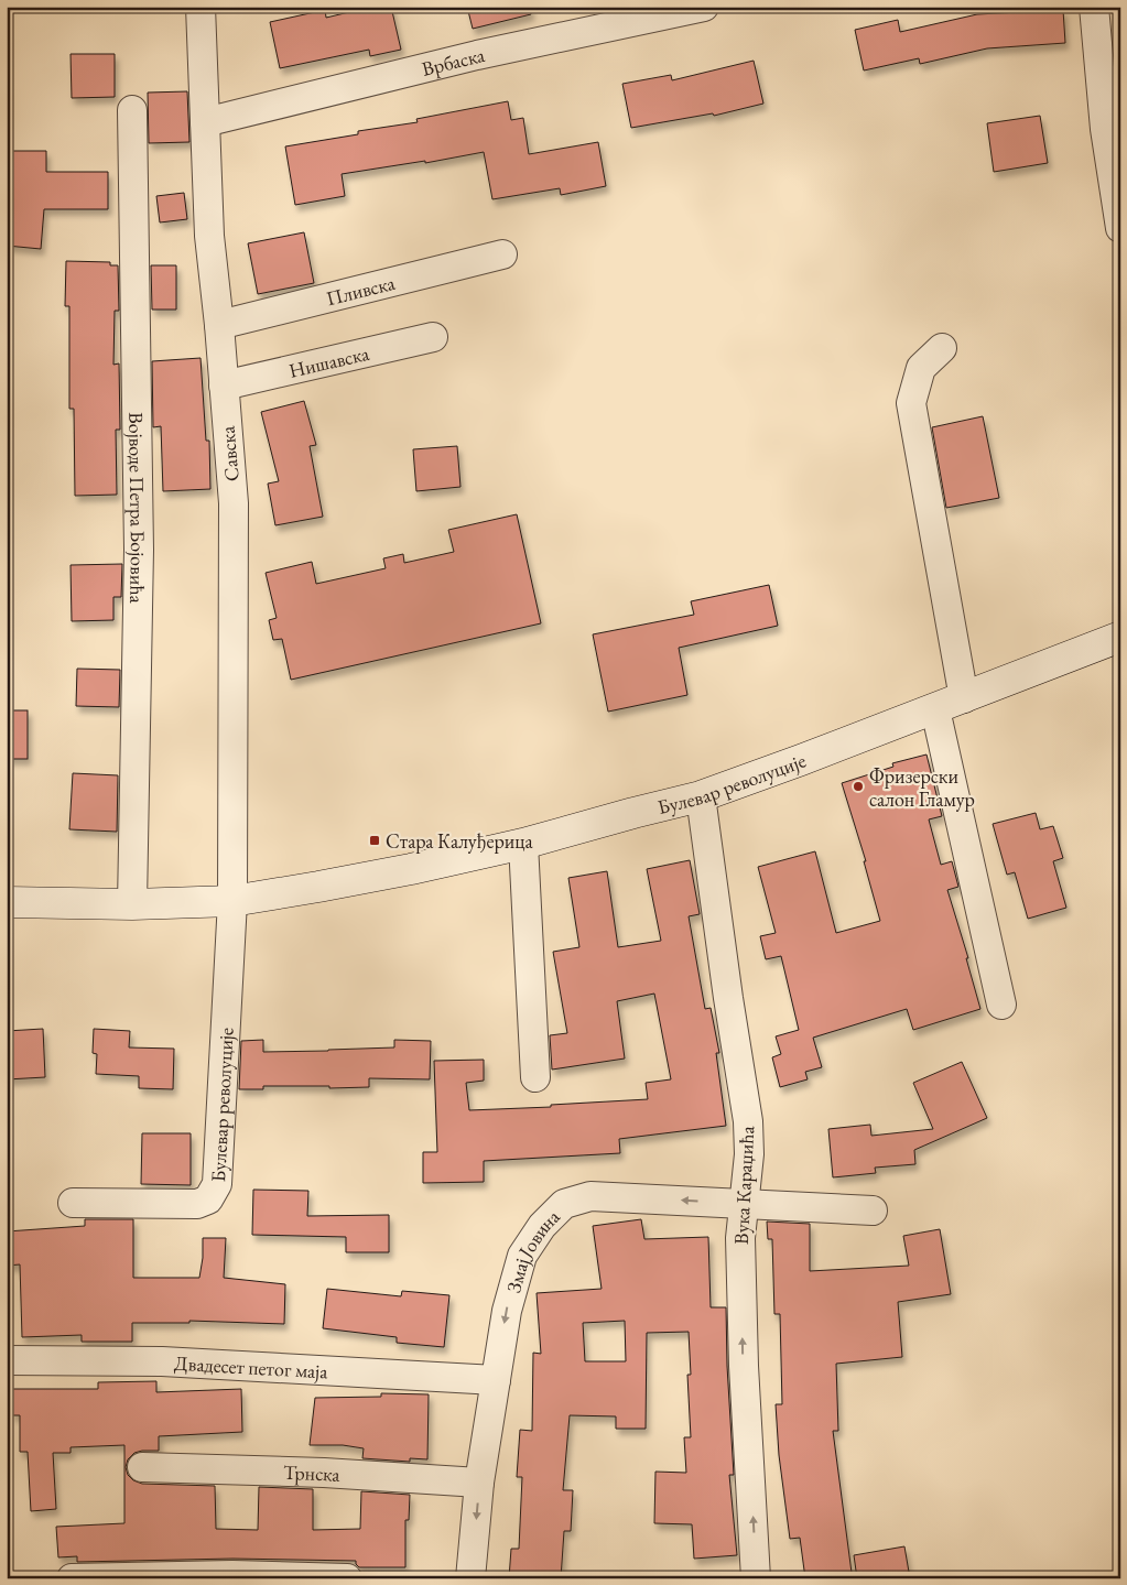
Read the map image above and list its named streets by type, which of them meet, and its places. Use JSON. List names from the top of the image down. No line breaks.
{"streets":{"main road":["Булевар револуције"],"street":["Врбаска","Пливска","Нишавска","Савска","Војводе Петра Бојовића","Вука Караџића","Змај Јовина","Двадесет петог маја","Трнска"]},"crossings":[["Врбаска","Савска"],["Пливска","Савска"],["Нишавска","Савска"],["Савска","Булевар револуције"],["Војводе Петра Бојовића","Булевар револуције"],["Булевар револуције","Вука Караџића"],["Вука Караџића","Змај Јовина"],["Змај Јовина","Двадесет петог маја"],["Змај Јовина","Трнска"]],"one_way":["Вука Караџића"],"places":{"other":["Фризерски салон Гламур"],"transit":["Стара Калуђерица"]}}
